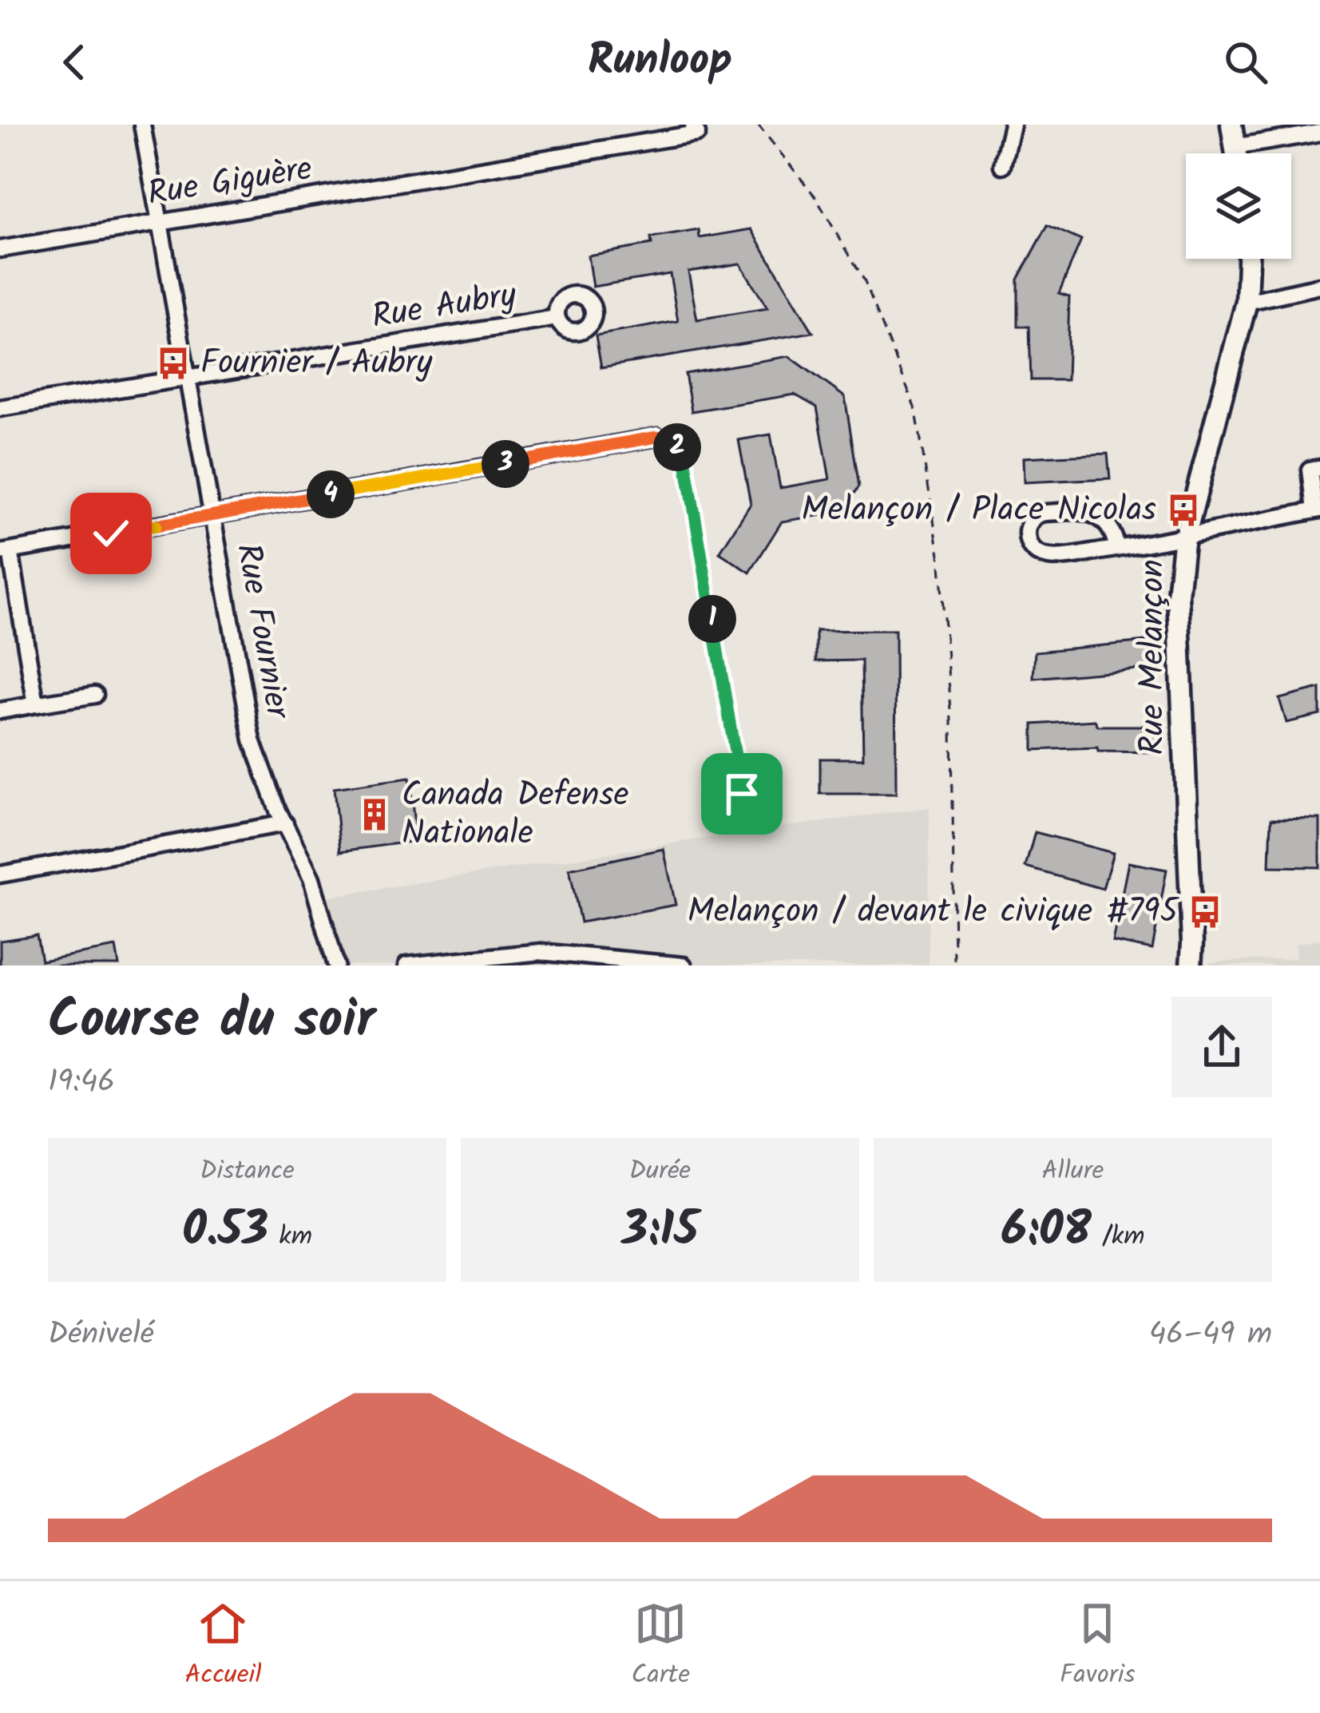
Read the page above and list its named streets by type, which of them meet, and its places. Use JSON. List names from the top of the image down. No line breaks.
{"streets":{"street":["Rue Giguère","Rue Aubry","Rue Fournier","Rue Melançon"]},"crossings":[["Rue Giguère","Rue Fournier"],["Rue Aubry","Rue Fournier"]],"places":{"bus stop":["Fournier / Aubry","Melançon / Place Nicolas","Melançon / devant le civique #795"],"building":["Canada Defense Nationale"]},"page":{"header":"Runloop","pins":["2","3","4","1"],"heading":["Course du soir","19:46"],"stats":[["Distance","0.53 km"],["Durée","3:15"],["Allure","6:08 /km"]],"chart":["Dénivelé","46–49 m"],"tabs":["Accueil","Carte","Favoris"]}}
